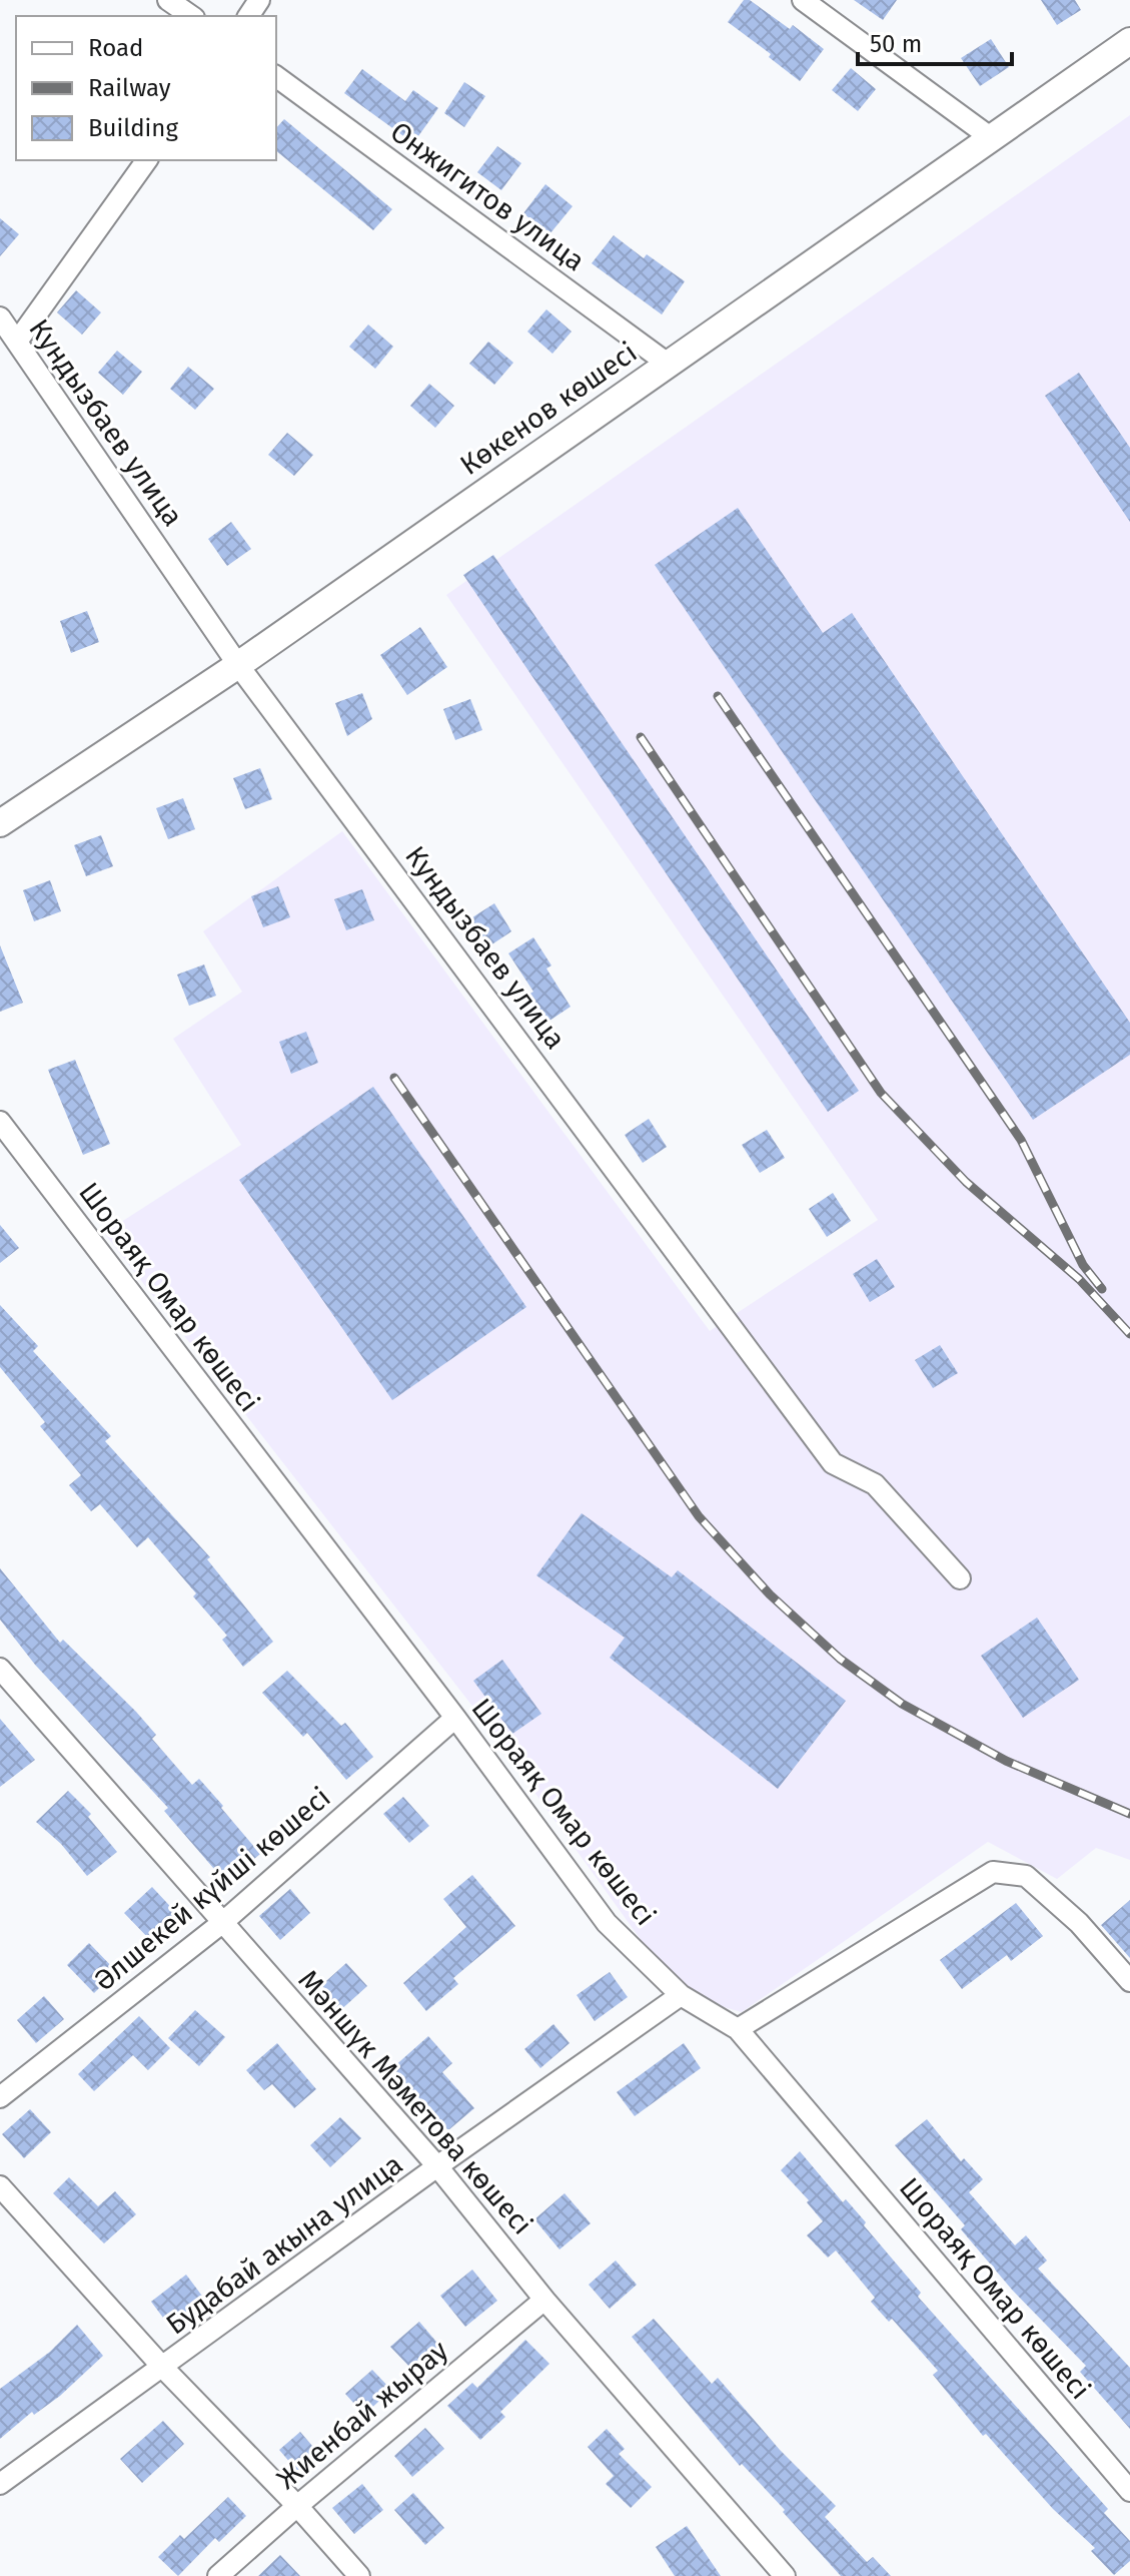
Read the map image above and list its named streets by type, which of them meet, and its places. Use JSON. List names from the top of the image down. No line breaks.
{"streets":{"street":["Онжигитов улица","Көкенов көшесі","Кундызбаев улица","Шораяқ Омар көшесі","Әлшекей күйші көшесі","Мәншүк Мәметова көшесі","Будабай акына улица","Жиенбай жырау"]},"crossings":[["Онжигитов улица","Көкенов көшесі"],["Көкенов көшесі","Кундызбаев улица"],["Шораяқ Омар көшесі","Әлшекей күйші көшесі"],["Шораяқ Омар көшесі","Будабай акына улица"],["Әлшекей күйші көшесі","Мәншүк Мәметова көшесі"],["Мәншүк Мәметова көшесі","Будабай акына улица"],["Мәншүк Мәметова көшесі","Жиенбай жырау"]],"legend":["Road","Railway","Building"],"scale_bar":"50 m"}
